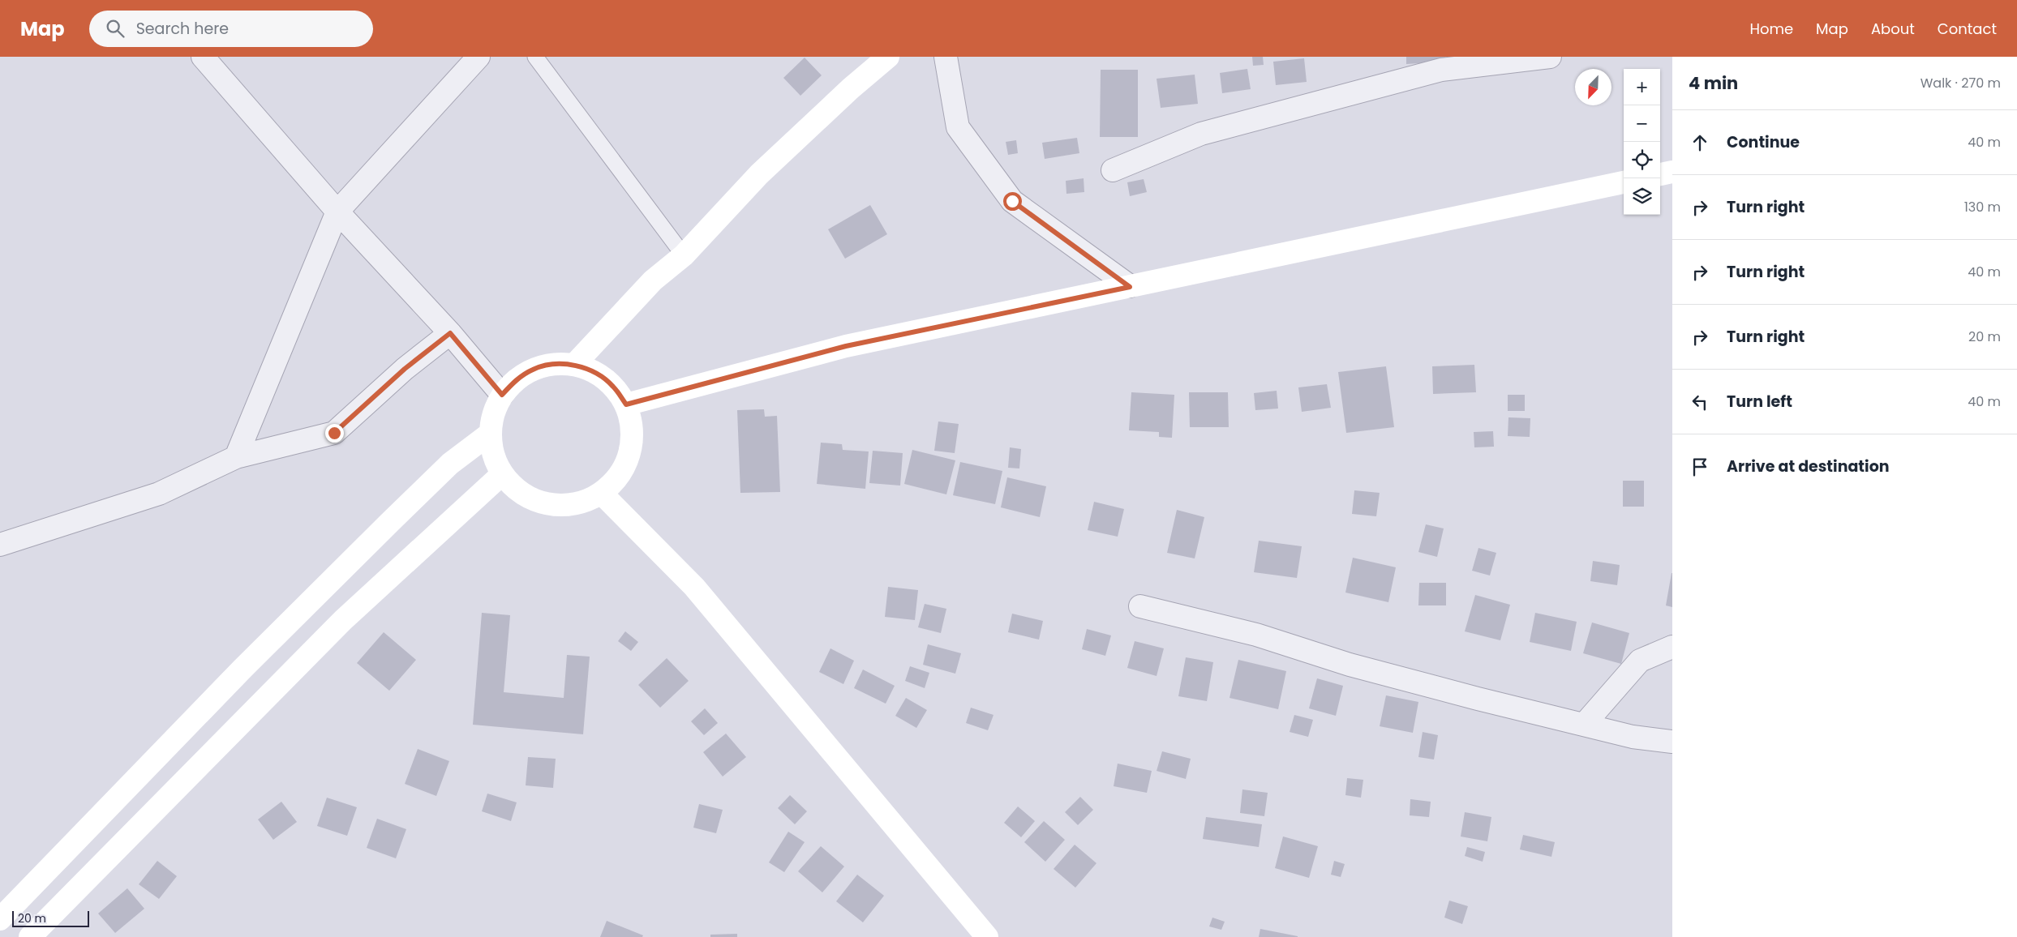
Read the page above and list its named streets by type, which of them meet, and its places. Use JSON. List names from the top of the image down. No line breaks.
{"scale_bar":"20 m","north":"bottom left","page":{"header":"Map","search":"Search here","nav":["Home","Map","About","Contact"],"heading":["4 min","Walk · 270 m"],"map_buttons":["+","−"],"list":[["Continue","40 m"],["Turn right","130 m"],["Turn right","40 m"],["Turn right","20 m"],["Turn left","40 m"],"Arrive at destination"],"scale":"20 m"}}
